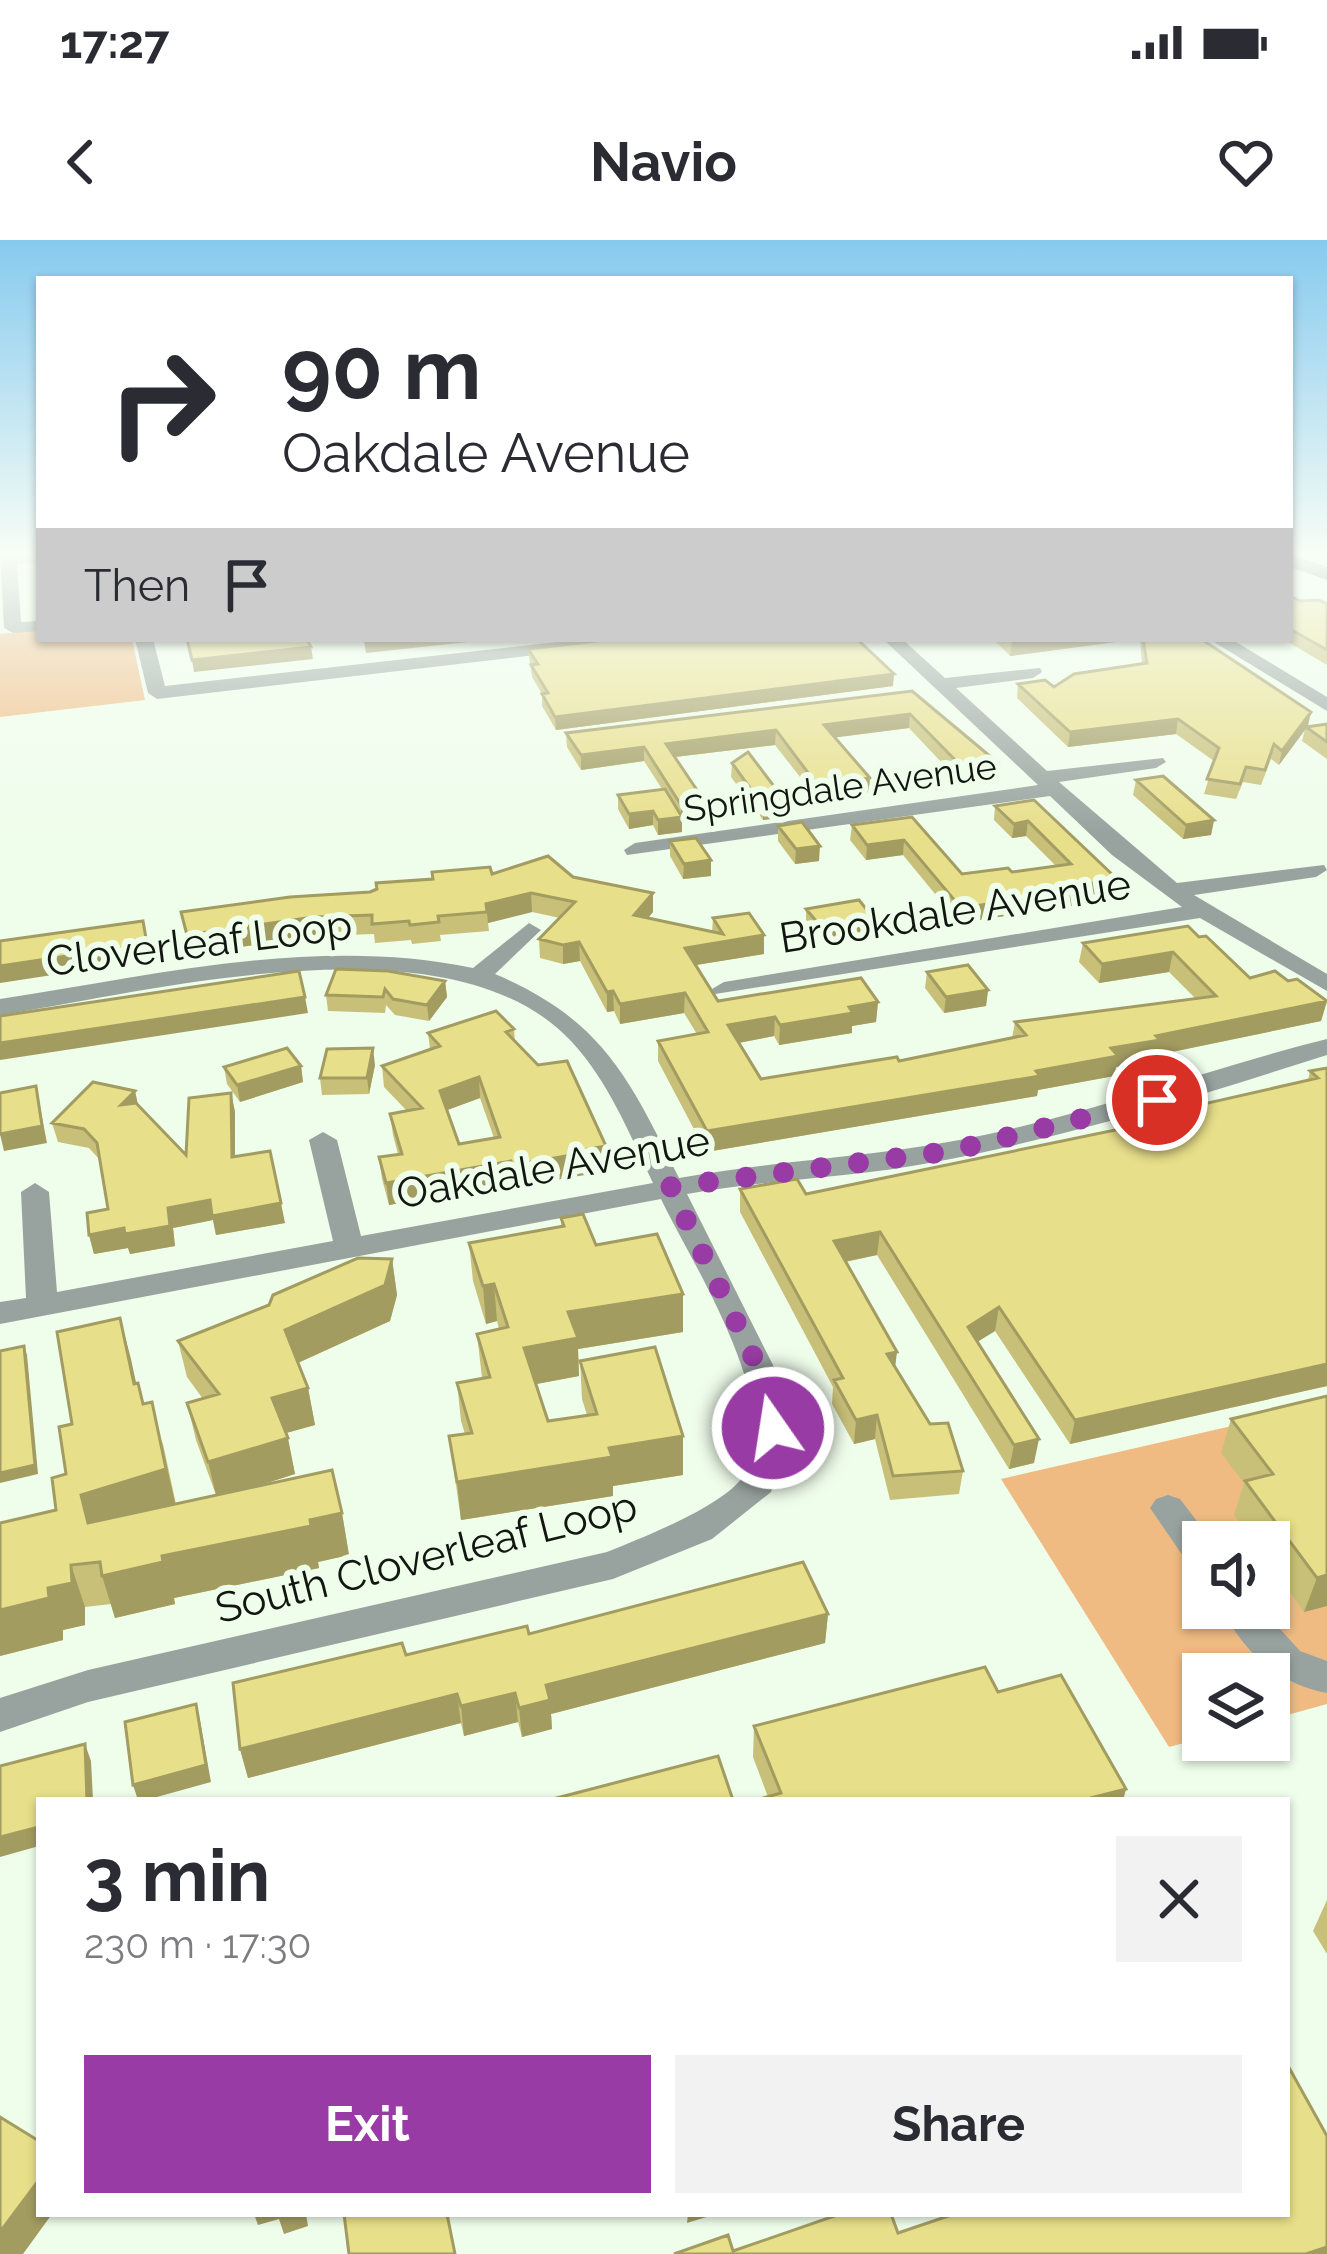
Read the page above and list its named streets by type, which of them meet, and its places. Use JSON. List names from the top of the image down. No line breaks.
{"streets":{"street":["Springdale Avenue","Brookdale Avenue","Cloverleaf Loop","Oakdale Avenue","South Cloverleaf Loop"]},"crossings":[["Cloverleaf Loop","Oakdale Avenue"],["Cloverleaf Loop","South Cloverleaf Loop"],["Oakdale Avenue","South Cloverleaf Loop"]],"page":{"status":"17:27","header":"Navio","turn":["90 m","Oakdale Avenue"],"then":"Then","heading":["3 min","230 m · 17:30"],"buttons":["Exit","Share"]}}
